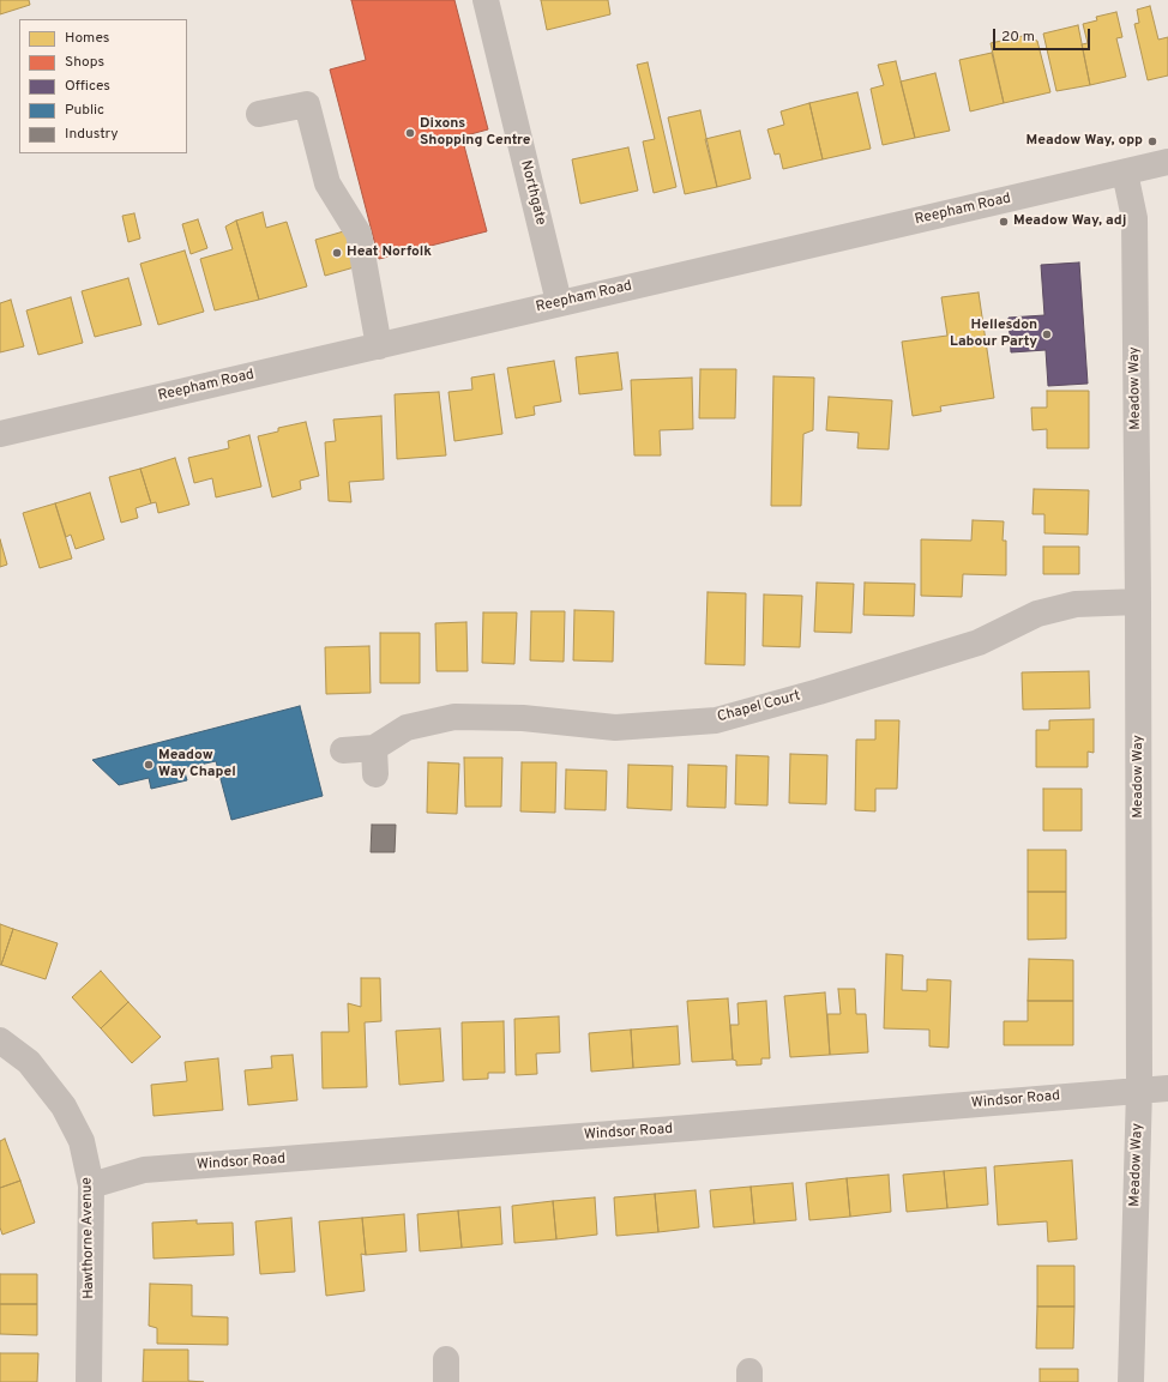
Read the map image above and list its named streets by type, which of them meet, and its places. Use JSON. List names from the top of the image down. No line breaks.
{"streets":{"street":["Northgate","Reepham Road","Meadow Way","Chapel Court","Windsor Road","Hawthorne Avenue"]},"crossings":[["Northgate","Reepham Road"],["Reepham Road","Meadow Way"],["Meadow Way","Chapel Court"],["Meadow Way","Windsor Road"],["Windsor Road","Hawthorne Avenue"]],"places":["Dixons Shopping Centre","Meadow Way, opp","Meadow Way, adj","Heat Norfolk","Hellesdon Labour Party","Meadow Way Chapel"],"legend":["Homes","Shops","Offices","Public","Industry"],"scale_bar":"20 m"}
